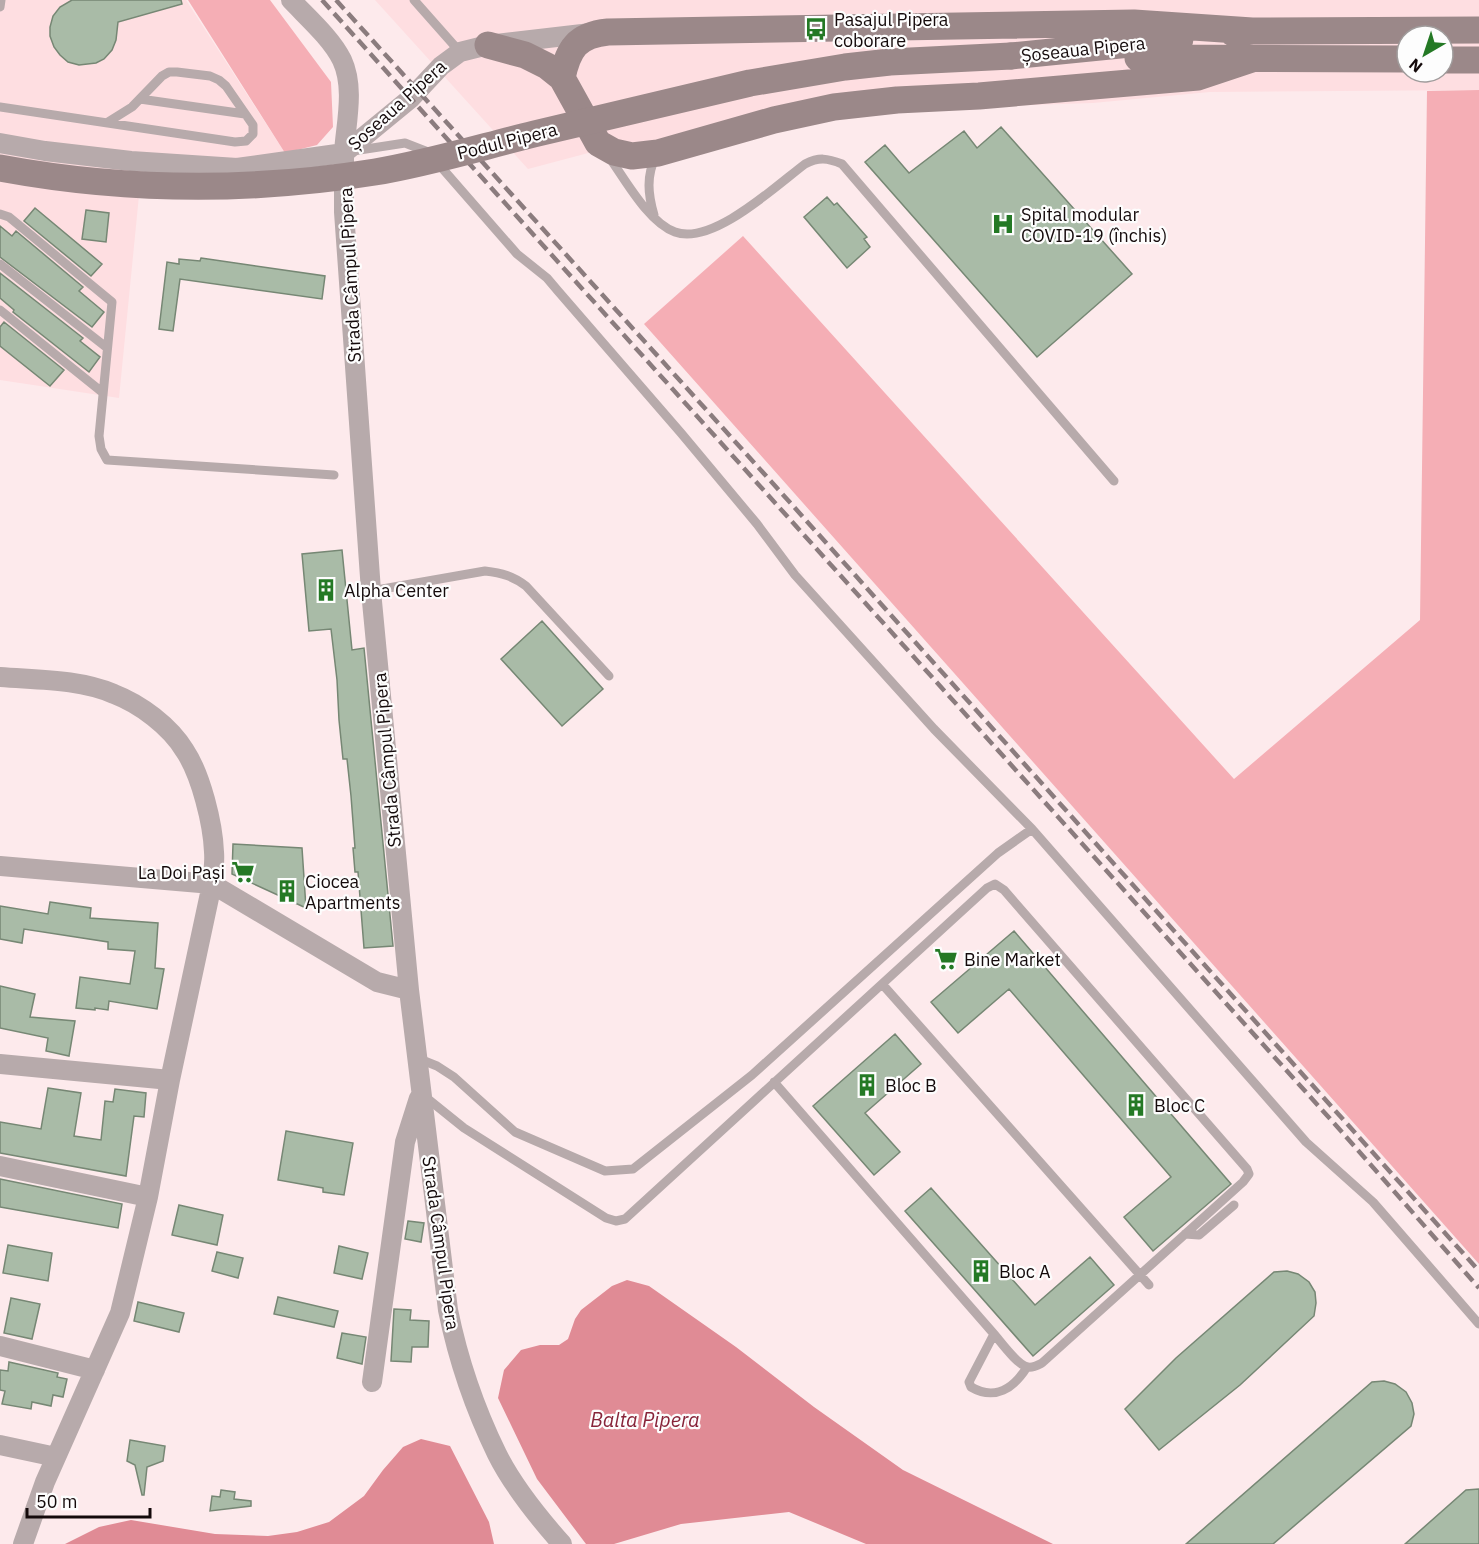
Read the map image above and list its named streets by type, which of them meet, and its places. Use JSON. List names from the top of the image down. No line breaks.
{"streets":{"main road":["Șoseaua Pipera","Podul Pipera"],"street":["Strada Câmpul Pipera"]},"crossings":[["Șoseaua Pipera","Podul Pipera"],["Șoseaua Pipera","Strada Câmpul Pipera"]],"water":["Balta Pipera"],"places":{"bus stop":["Pasajul Pipera coborare"],"hospital":["Spital modular COVID-19 (închis)"],"building":["Alpha Center","Ciocea Apartments","Bloc B","Bloc C","Bloc A"],"supermarket":["La Doi Pași","Bine Market"]},"scale_bar":"50 m","north":"bottom left"}
